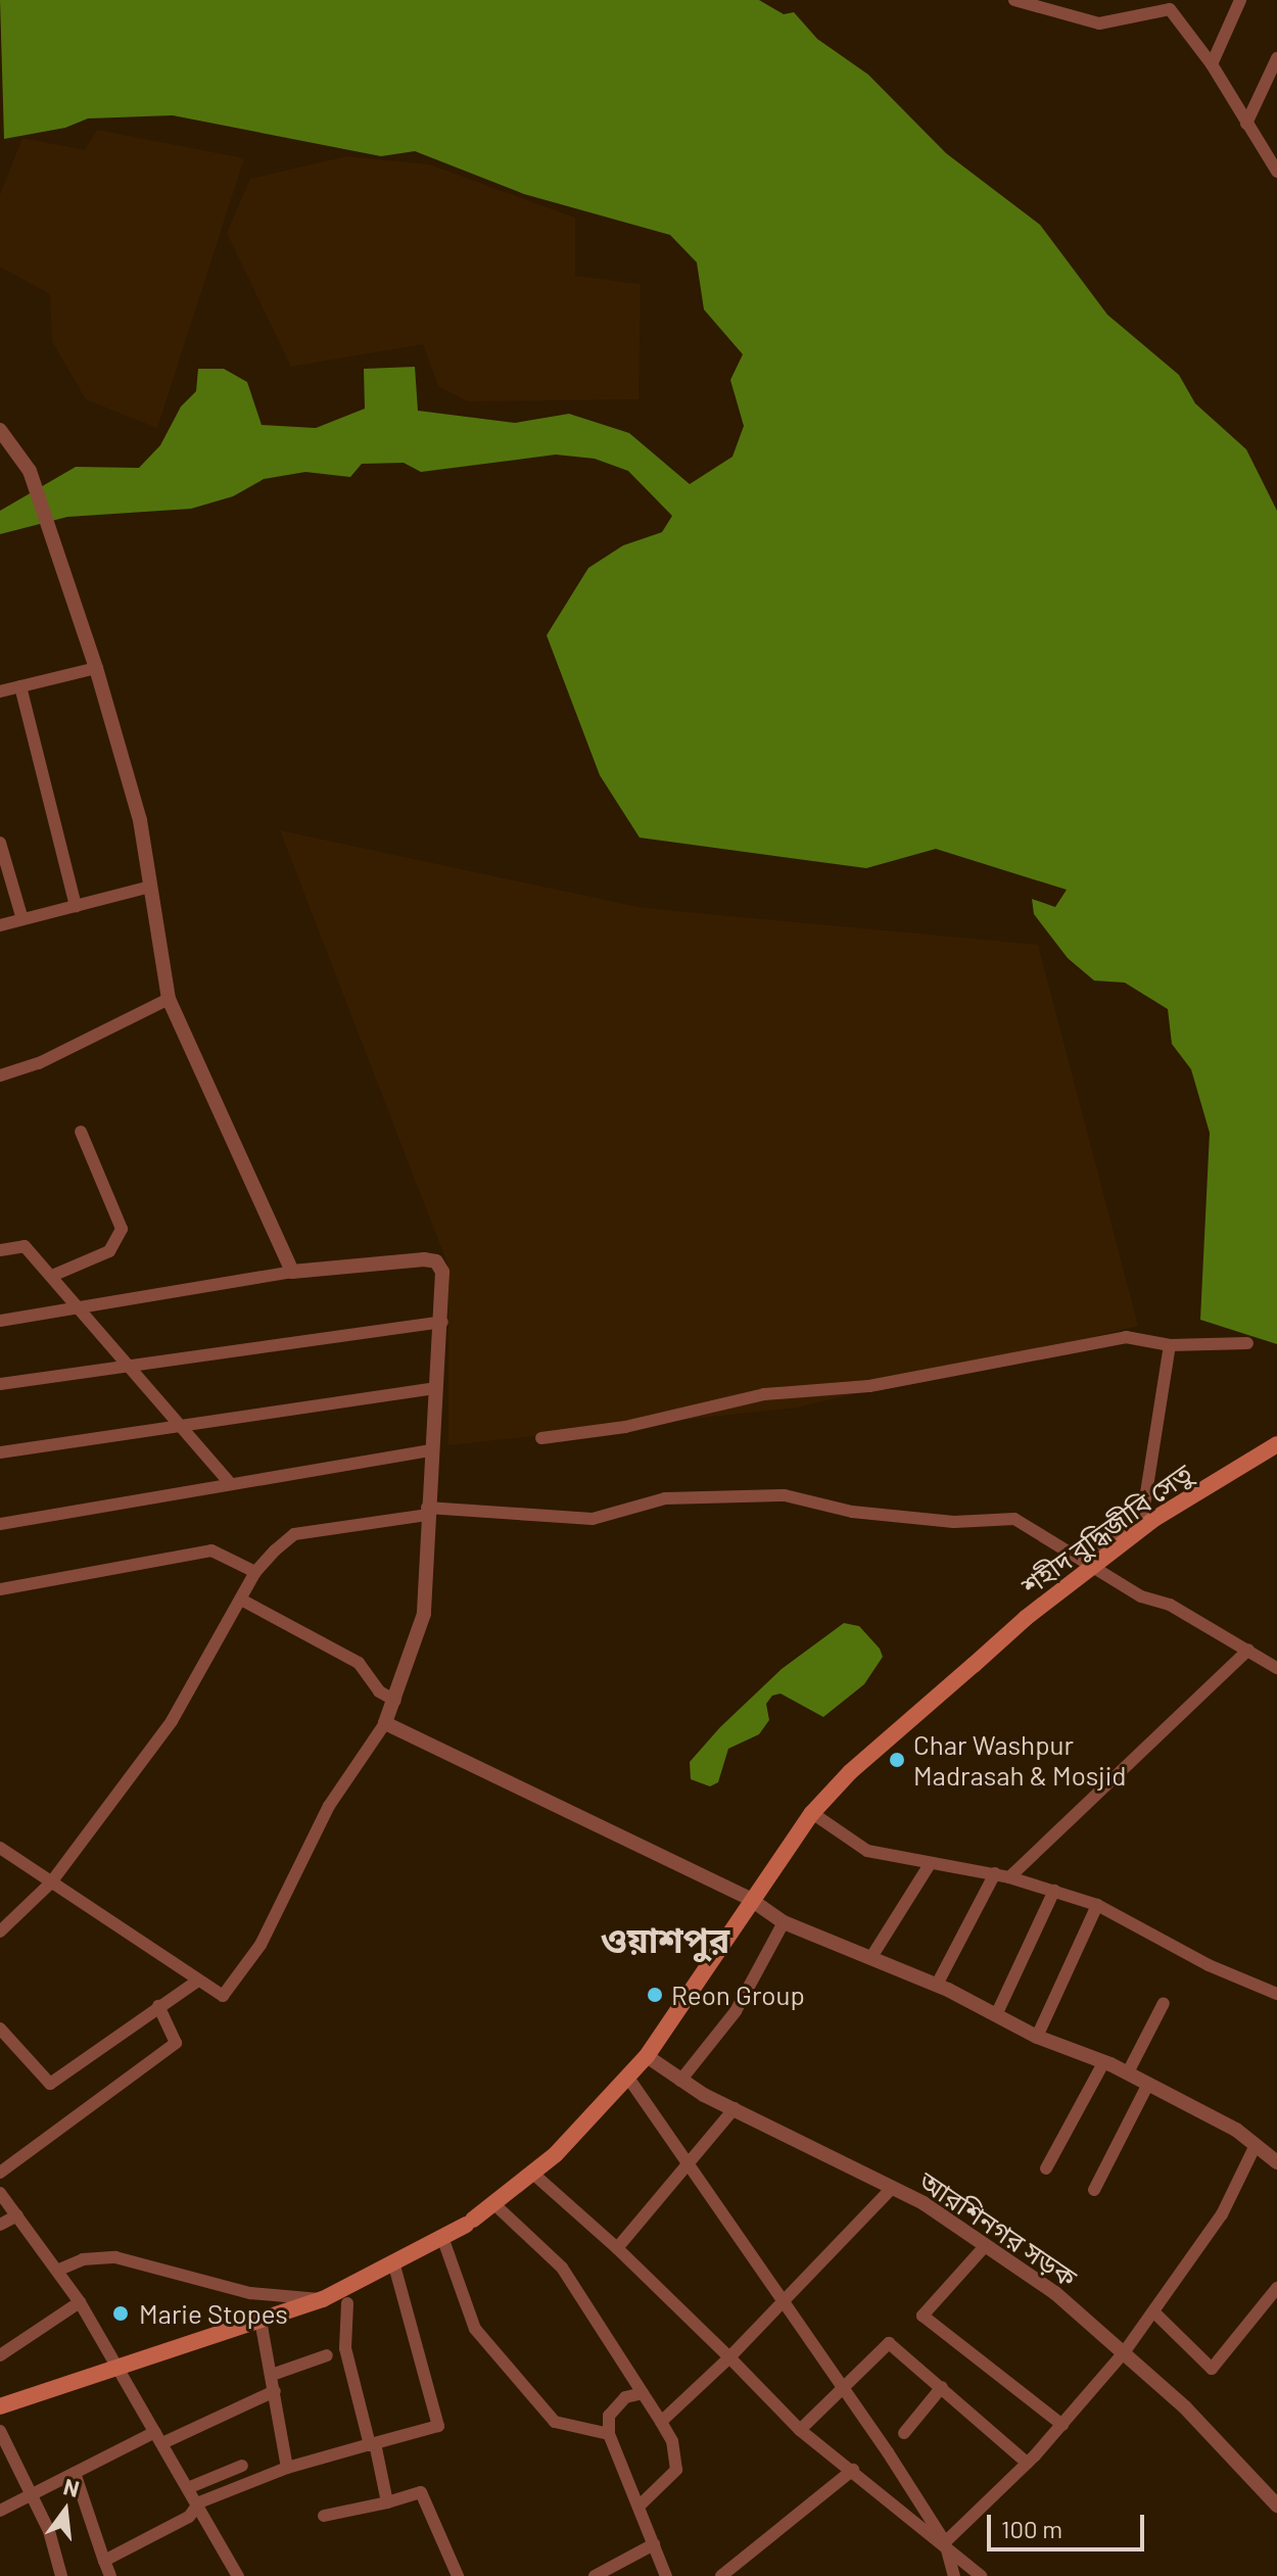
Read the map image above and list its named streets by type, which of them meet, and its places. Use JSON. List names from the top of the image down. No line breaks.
{"streets":{"main road":["শহীদ বুদ্ধিজীবি সেতু"],"street":["আরশিনগর সড়ক"]},"crossings":[["শহীদ বুদ্ধিজীবি সেতু","আরশিনগর সড়ক"]],"districts":["ওয়াশপুর"],"places":["Char Washpur Madrasah & Mosjid","Reon Group","Marie Stopes"],"scale_bar":"100 m","north":"top"}
